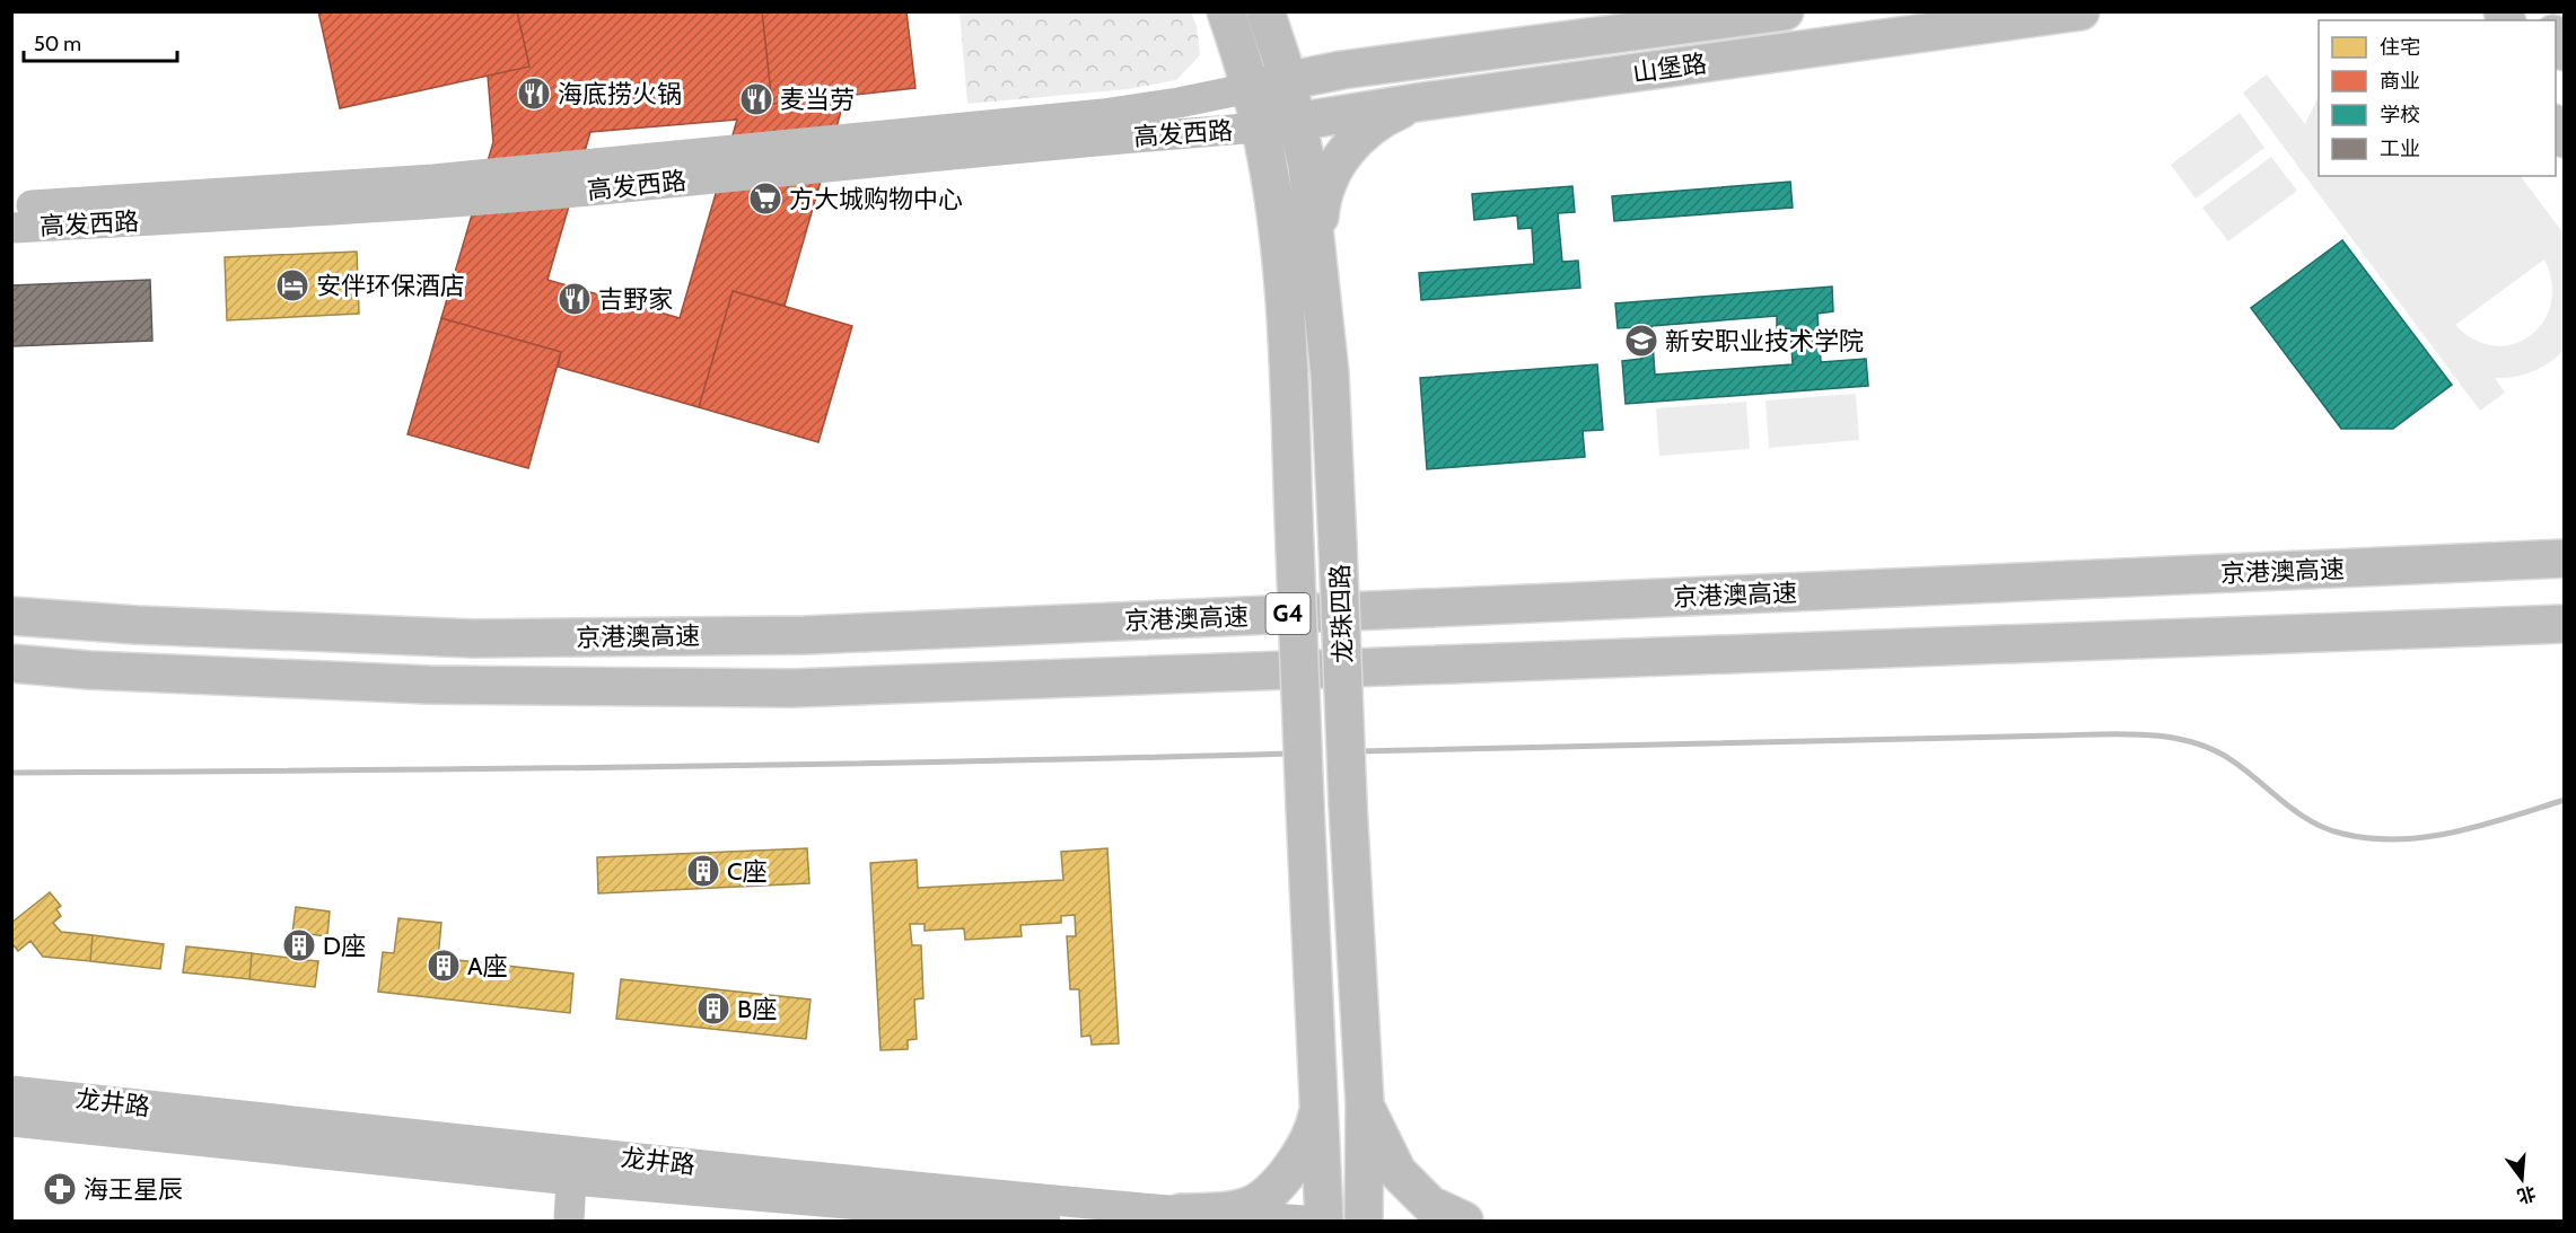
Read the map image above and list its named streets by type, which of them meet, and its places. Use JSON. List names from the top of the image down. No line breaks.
{"streets":{"main road":["山堡路","京港澳高速","G4","龙珠四路"],"street":["高发西路","龙井路"]},"crossings":[["山堡路","高发西路"],["山堡路","龙珠四路"],["高发西路","龙珠四路"]],"places":{"restaurant":["海底捞火锅","麦当劳","吉野家"],"supermarket":["方大城购物中心"],"hotel":["安伴环保酒店"],"school or university":["新安职业技术学院"],"building":["C座","D座","A座","B座"],"pharmacy":["海王星辰"]},"legend":["住宅","商业","学校","工业"],"scale_bar":"50 m","north":"bottom"}
